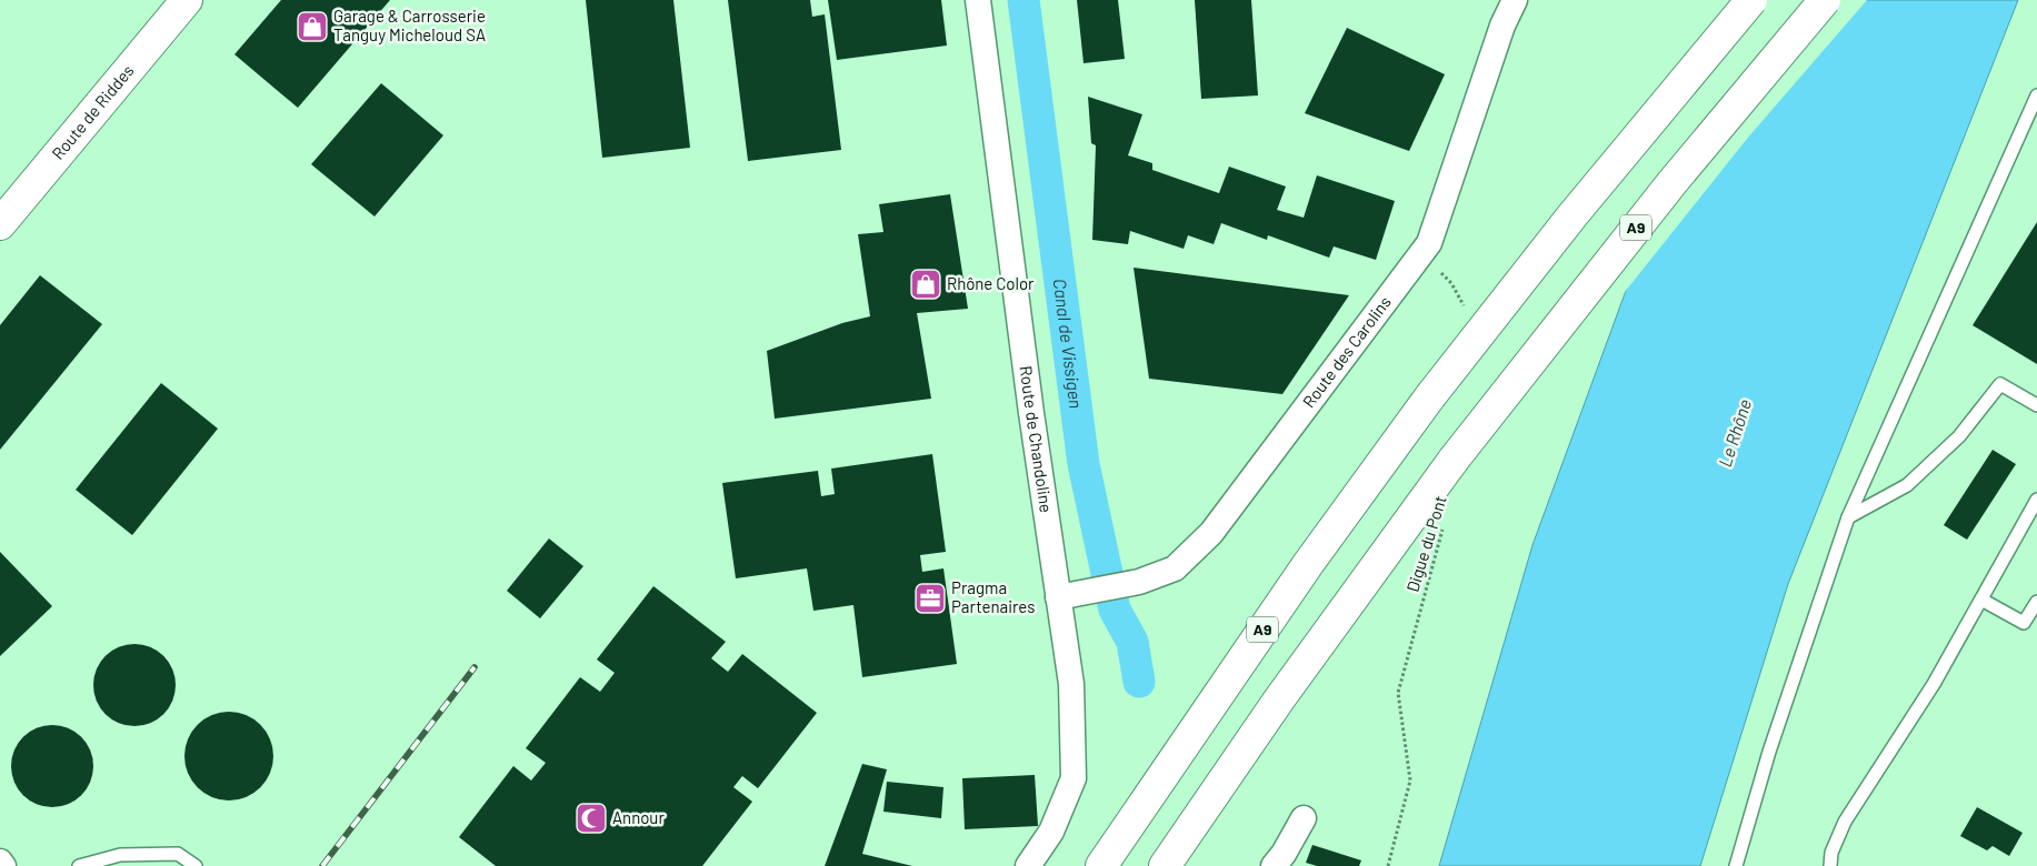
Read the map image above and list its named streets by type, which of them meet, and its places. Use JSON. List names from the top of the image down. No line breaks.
{"streets":{"main road":["Route de Riddes","A9"],"street":["Route des Carolins","Route de Chandoline"],"path":["Digue du Pont"]},"crossings":[["Route des Carolins","Route de Chandoline"]],"water":["Canal de Vissigen","Le Rhône"],"places":{"shop":["Garage & Carrosserie Tanguy Micheloud SA","Rhône Color"],"office":["Pragma Partenaires"],"mosque":["Annour"]}}
